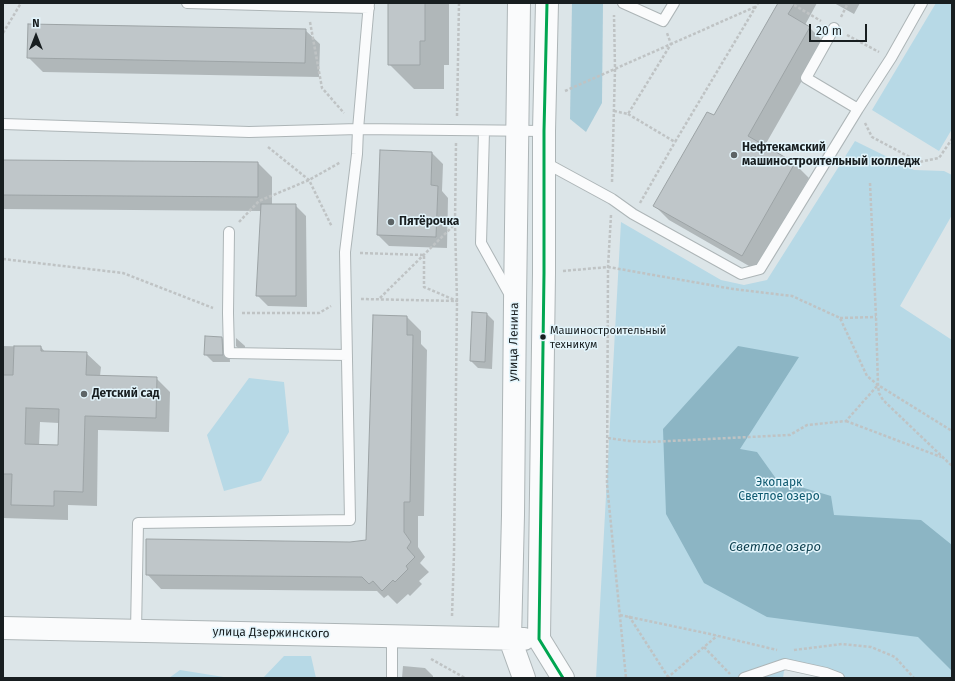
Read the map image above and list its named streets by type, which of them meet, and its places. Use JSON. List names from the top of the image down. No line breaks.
{"streets":{"main road":["улица Ленина","улица Дзержинского"]},"crossings":[["улица Ленина","улица Дзержинского"]],"water":["Светлое озеро"],"parks":["Экопарк Светлое озеро"],"places":["Нефтекамский машиностроительный колледж","Пятёрочка","Машиностроительный техникум","Детский сад"],"scale_bar":"20 m","north":"top"}
